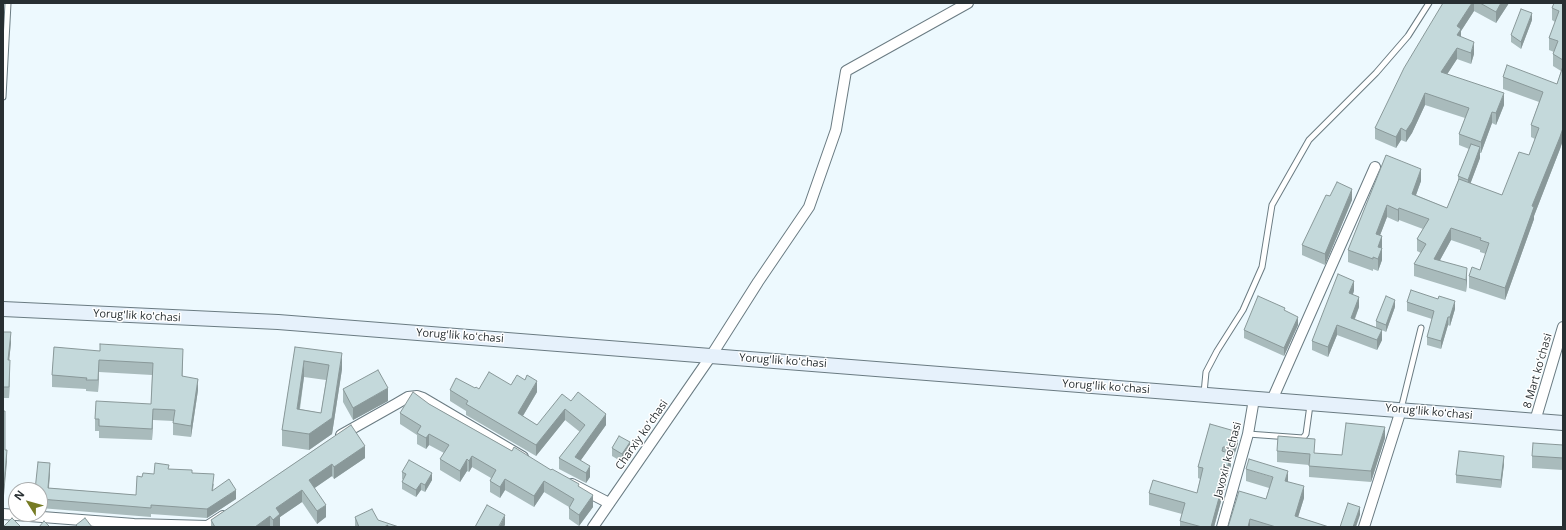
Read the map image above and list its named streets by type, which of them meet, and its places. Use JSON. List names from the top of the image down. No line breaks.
{"streets":{"main road":["Yorug'lik koʻchasi"],"street":["8 Mart koʻchasi","Charxiy koʻchasi","Javoxir koʻchasi"]},"crossings":[["Yorug'lik koʻchasi","8 Mart koʻchasi"],["Yorug'lik koʻchasi","Charxiy koʻchasi"],["Yorug'lik koʻchasi","Javoxir koʻchasi"]],"north":"top left"}
